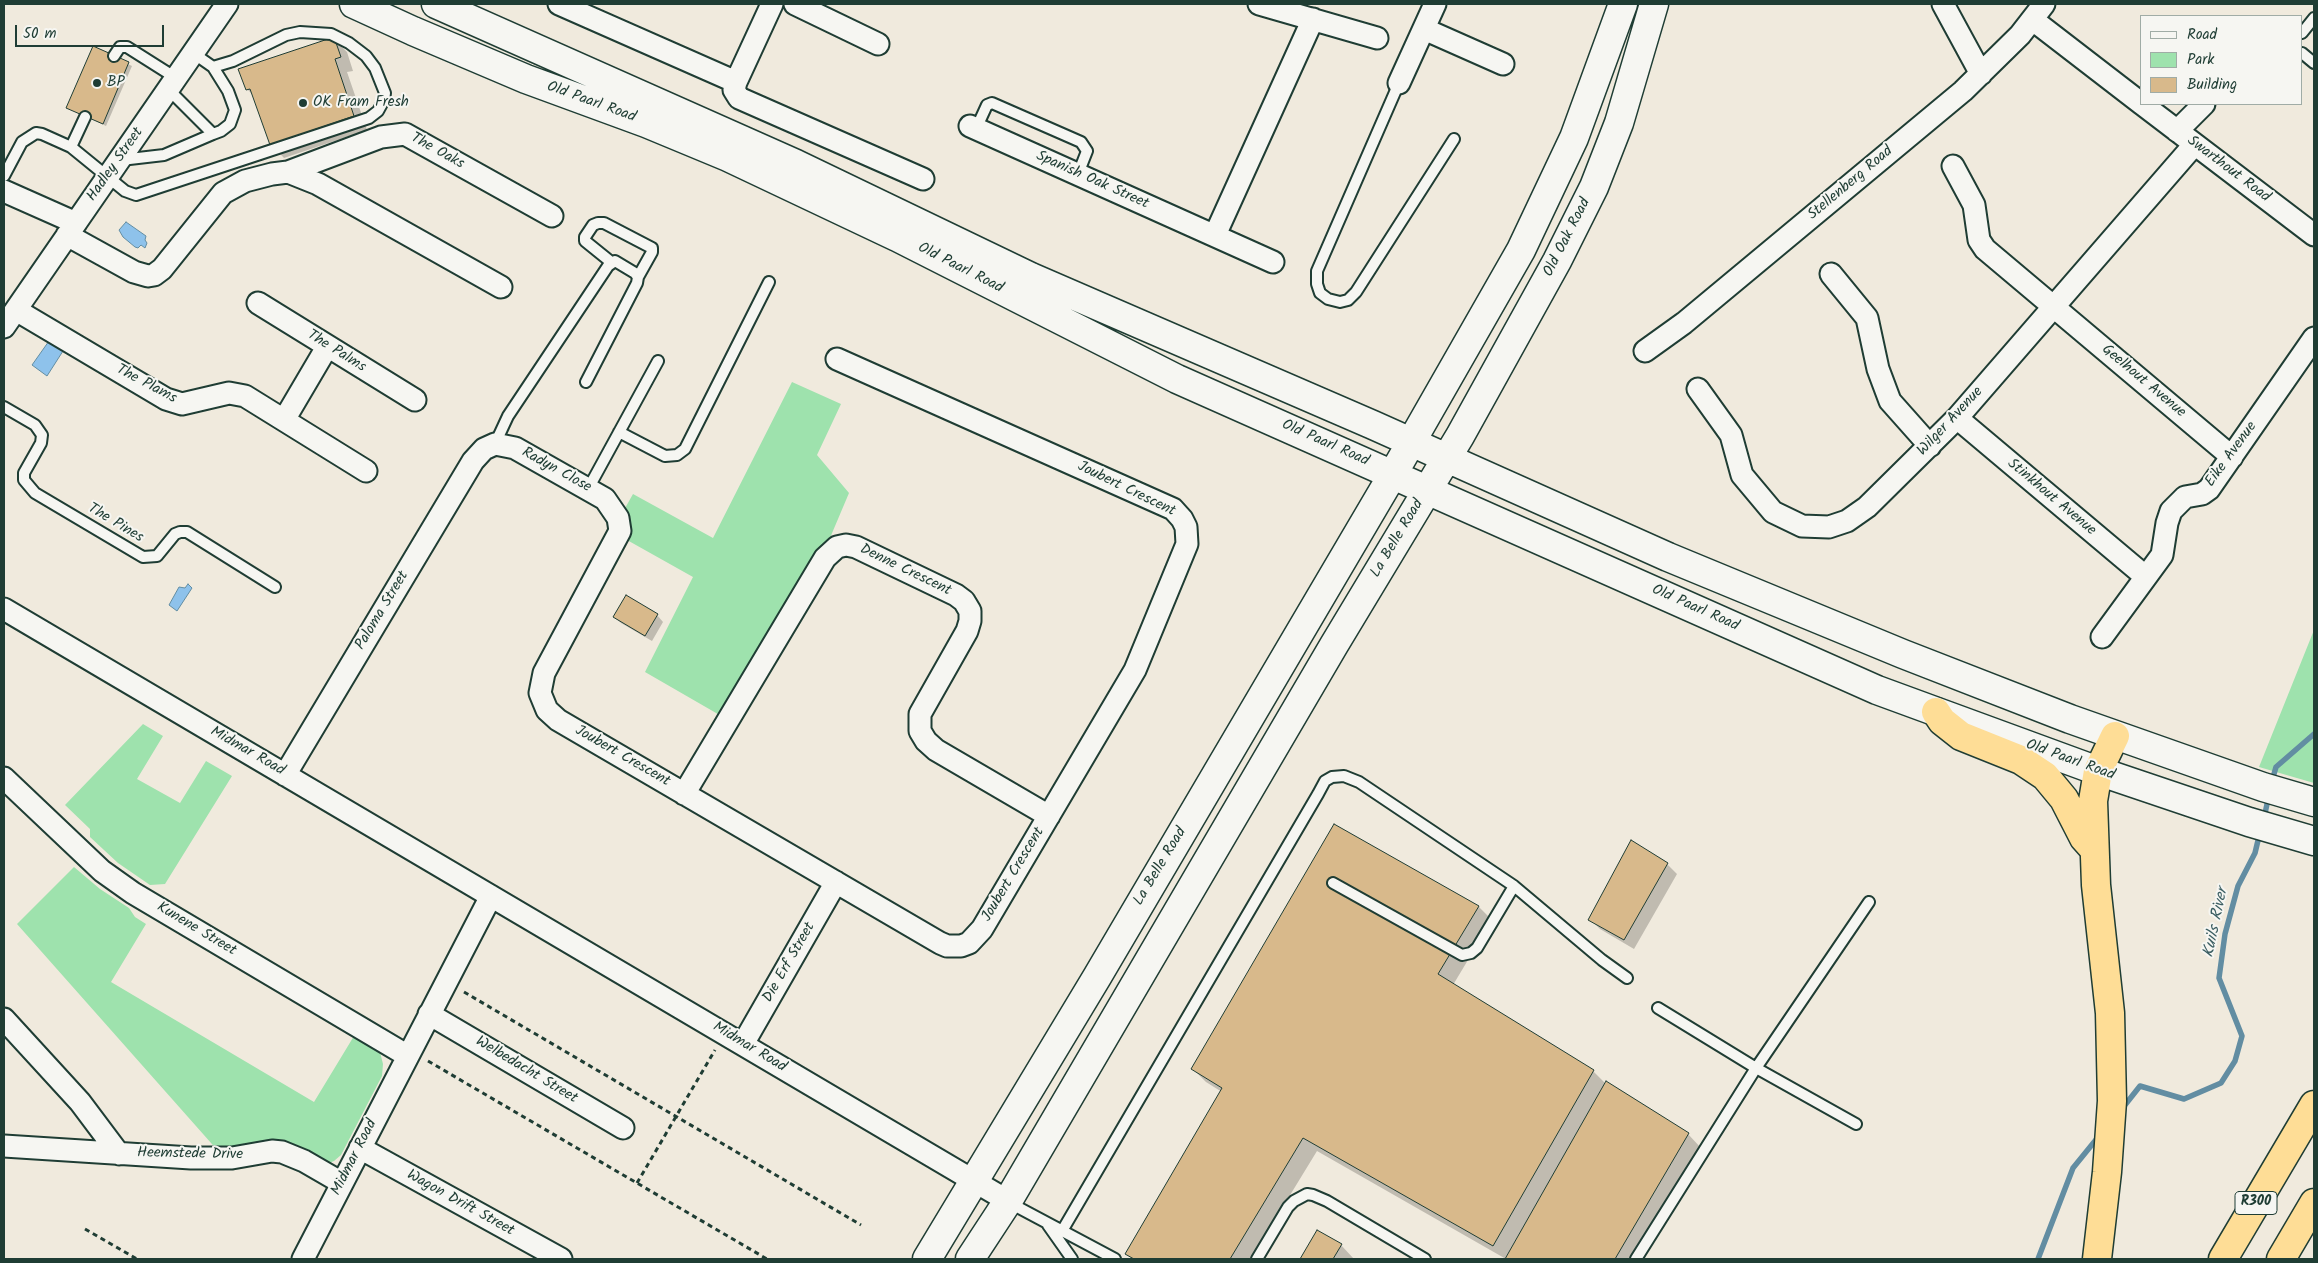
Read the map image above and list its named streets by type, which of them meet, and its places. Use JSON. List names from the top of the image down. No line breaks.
{"streets":{"highway":["R300"],"main road":["Old Paarl Road","Old Oak Road","La Belle Road"],"street":["The Oaks","Hadley Street","Swarthout Road","Spanish Oak Street","Stellenberg Road","The Palms","Geelhout Avenue","The Plams","Wilger Avenue","Eike Avenue","Radyn Close","Joubert Crescent","Stinkhout Avenue","Denne Crescent","Paloma Street","Midmar Road","Kunene Street","Die Erf Street","Welbedacht Street","Heemstede Drive","Wagon Drift Street"],"lane":["The Pines"]},"crossings":[["Old Paarl Road","Old Oak Road"],["Old Paarl Road","La Belle Road"],["The Oaks","Hadley Street"],["Hadley Street","The Plams"],["Swarthout Road","Stellenberg Road"],["Swarthout Road","Wilger Avenue"],["Old Oak Road","La Belle Road"],["Geelhout Avenue","Wilger Avenue"],["Geelhout Avenue","Eike Avenue"],["Wilger Avenue","Stinkhout Avenue"],["Eike Avenue","Stinkhout Avenue"],["Radyn Close","Joubert Crescent"],["Radyn Close","Paloma Street"],["Joubert Crescent","Denne Crescent"],["Joubert Crescent","Die Erf Street"],["La Belle Road","Midmar Road"],["Paloma Street","Midmar Road"],["Midmar Road","Kunene Street"],["Midmar Road","Die Erf Street"],["Midmar Road","Welbedacht Street"],["Midmar Road","Heemstede Drive"],["Midmar Road","Wagon Drift Street"]],"water":["Kuils River"],"places":["BP","OK Fram Fresh"],"legend":["Road","Park","Building"],"scale_bar":"50 m"}
